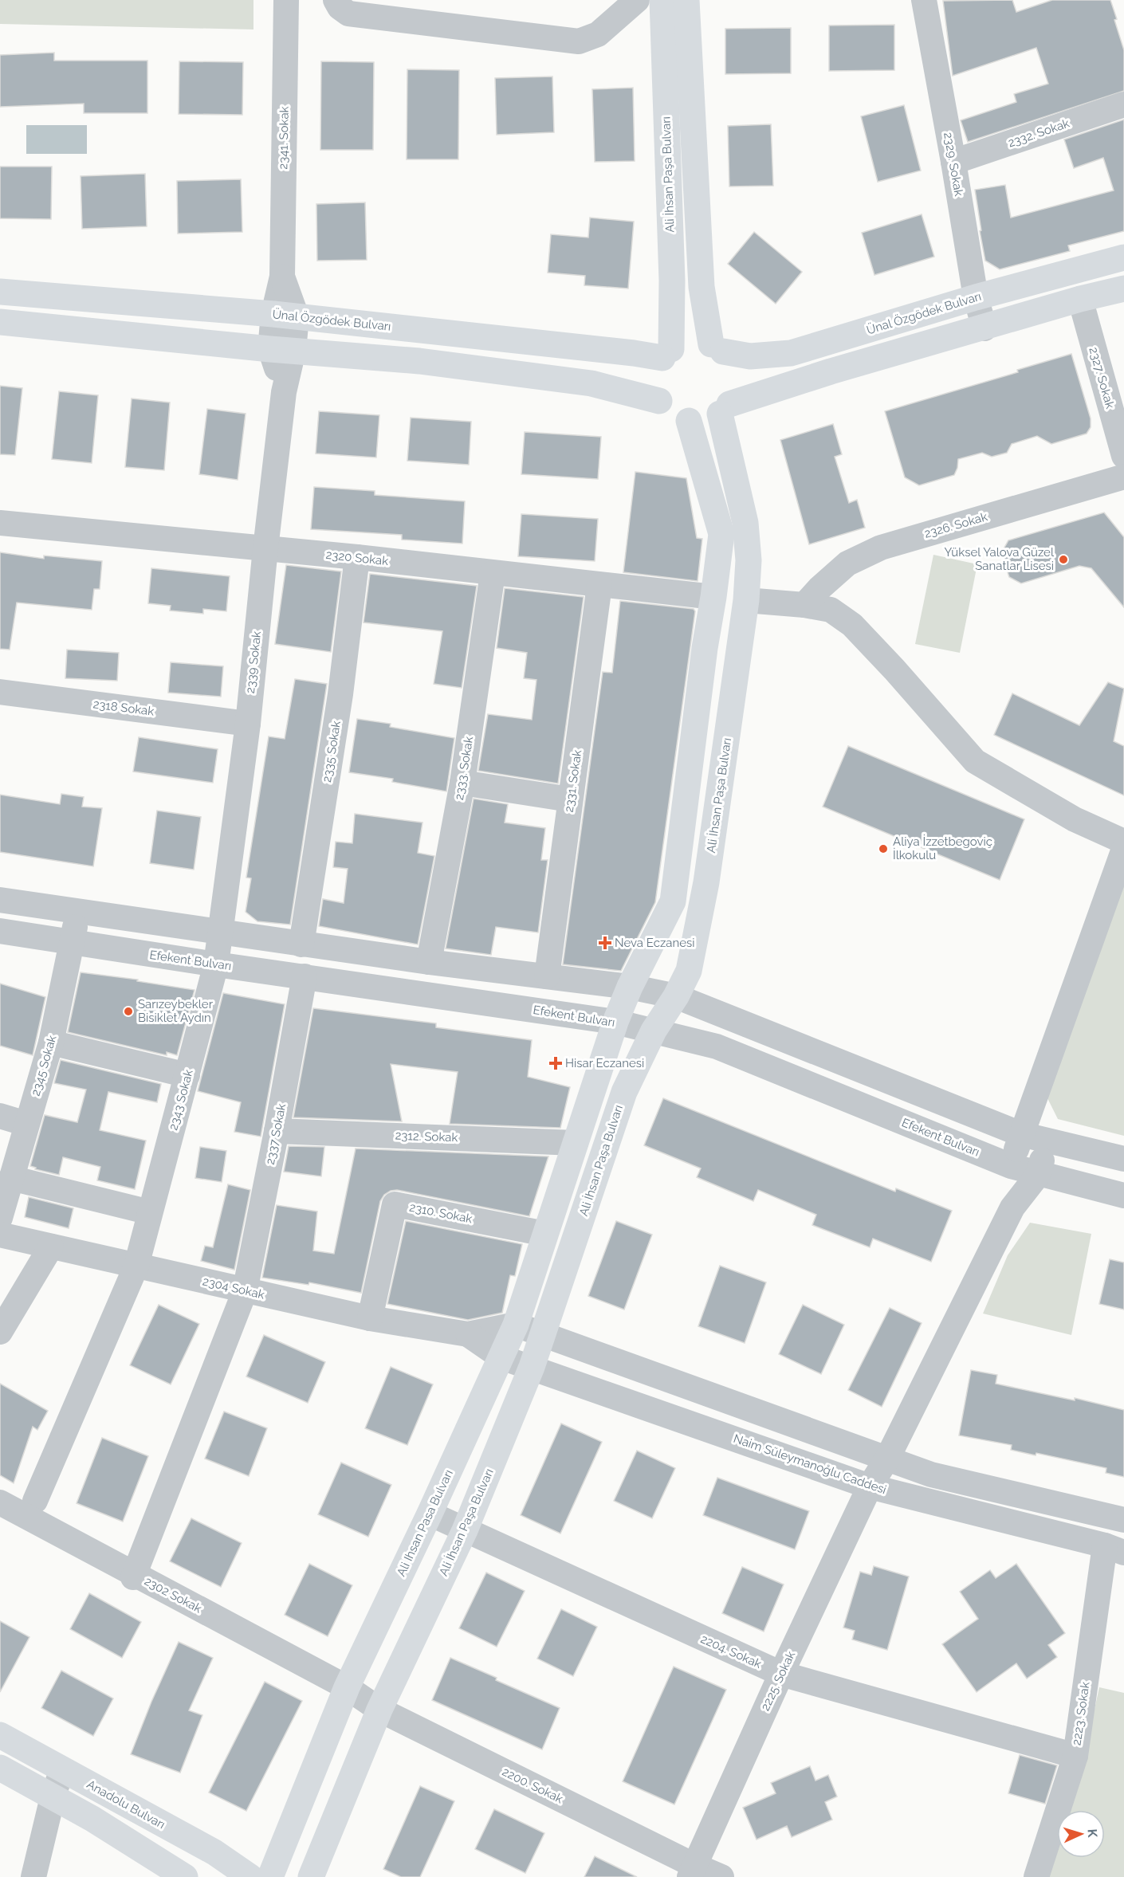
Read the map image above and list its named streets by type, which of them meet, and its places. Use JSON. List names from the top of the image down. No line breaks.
{"streets":{"main road":["Ali İhsan Paşa Bulvarı","Ünal Özgödek Bulvarı","Ali Ihsan Pasa Bulvarı","Anadolu Bulvarı"],"street":["2332. Sokak","2341. Sokak","2329. Sokak","2327. Sokak","2326. Sokak","2320 Sokak","2339 Sokak","2318 Sokak","2335 Sokak","2333. Sokak","2331. Sokak","Efekent Bulvarı","2345 Sokak","2343 Sokak","2337 Sokak","2312. Sokak","2310. Sokak","2304 Sokak","Naim Süleymanoğlu Caddesi","2302 Sokak","2204. Sokak","2225. Sokak","2223. Sokak","2200. Sokak"]},"crossings":[["2332. Sokak","2329. Sokak"],["2341. Sokak","Ünal Özgödek Bulvarı"],["2329. Sokak","Ünal Özgödek Bulvarı"],["Ali İhsan Paşa Bulvarı","Ünal Özgödek Bulvarı"],["Ali İhsan Paşa Bulvarı","Efekent Bulvarı"],["Ali İhsan Paşa Bulvarı","Naim Süleymanoğlu Caddesi"],["Ali İhsan Paşa Bulvarı","2204. Sokak"],["Ali İhsan Paşa Bulvarı","2200. Sokak"],["2320 Sokak","2339 Sokak"],["2320 Sokak","2335 Sokak"],["2320 Sokak","2333. Sokak"],["2320 Sokak","2331. Sokak"],["2339 Sokak","2318 Sokak"],["2339 Sokak","2343 Sokak"],["Efekent Bulvarı","2345 Sokak"],["Efekent Bulvarı","2343 Sokak"],["Efekent Bulvarı","2337 Sokak"],["Efekent Bulvarı","2225. Sokak"],["2343 Sokak","2304 Sokak"],["2337 Sokak","2312. Sokak"],["2337 Sokak","2304 Sokak"],["2337 Sokak","2302 Sokak"],["2310. Sokak","2304 Sokak"],["2304 Sokak","Naim Süleymanoğlu Caddesi"],["Naim Süleymanoğlu Caddesi","Ali Ihsan Pasa Bulvarı"],["Naim Süleymanoğlu Caddesi","2225. Sokak"],["Naim Süleymanoğlu Caddesi","2223. Sokak"],["Ali Ihsan Pasa Bulvarı","2302 Sokak"],["Ali Ihsan Pasa Bulvarı","2204. Sokak"],["Ali Ihsan Pasa Bulvarı","2200. Sokak"],["2302 Sokak","2200. Sokak"],["2204. Sokak","2225. Sokak"],["2204. Sokak","2223. Sokak"],["2225. Sokak","2200. Sokak"]],"places":{"other":["Yüksel Yalova Güzel Sanatlar Lisesi","Aliya İzzetbegoviç İlkokulu","Sarızeybekler Bisiklet Aydın"],"health":["Neva Eczanesi","Hisar Eczanesi"]},"north":"right"}
